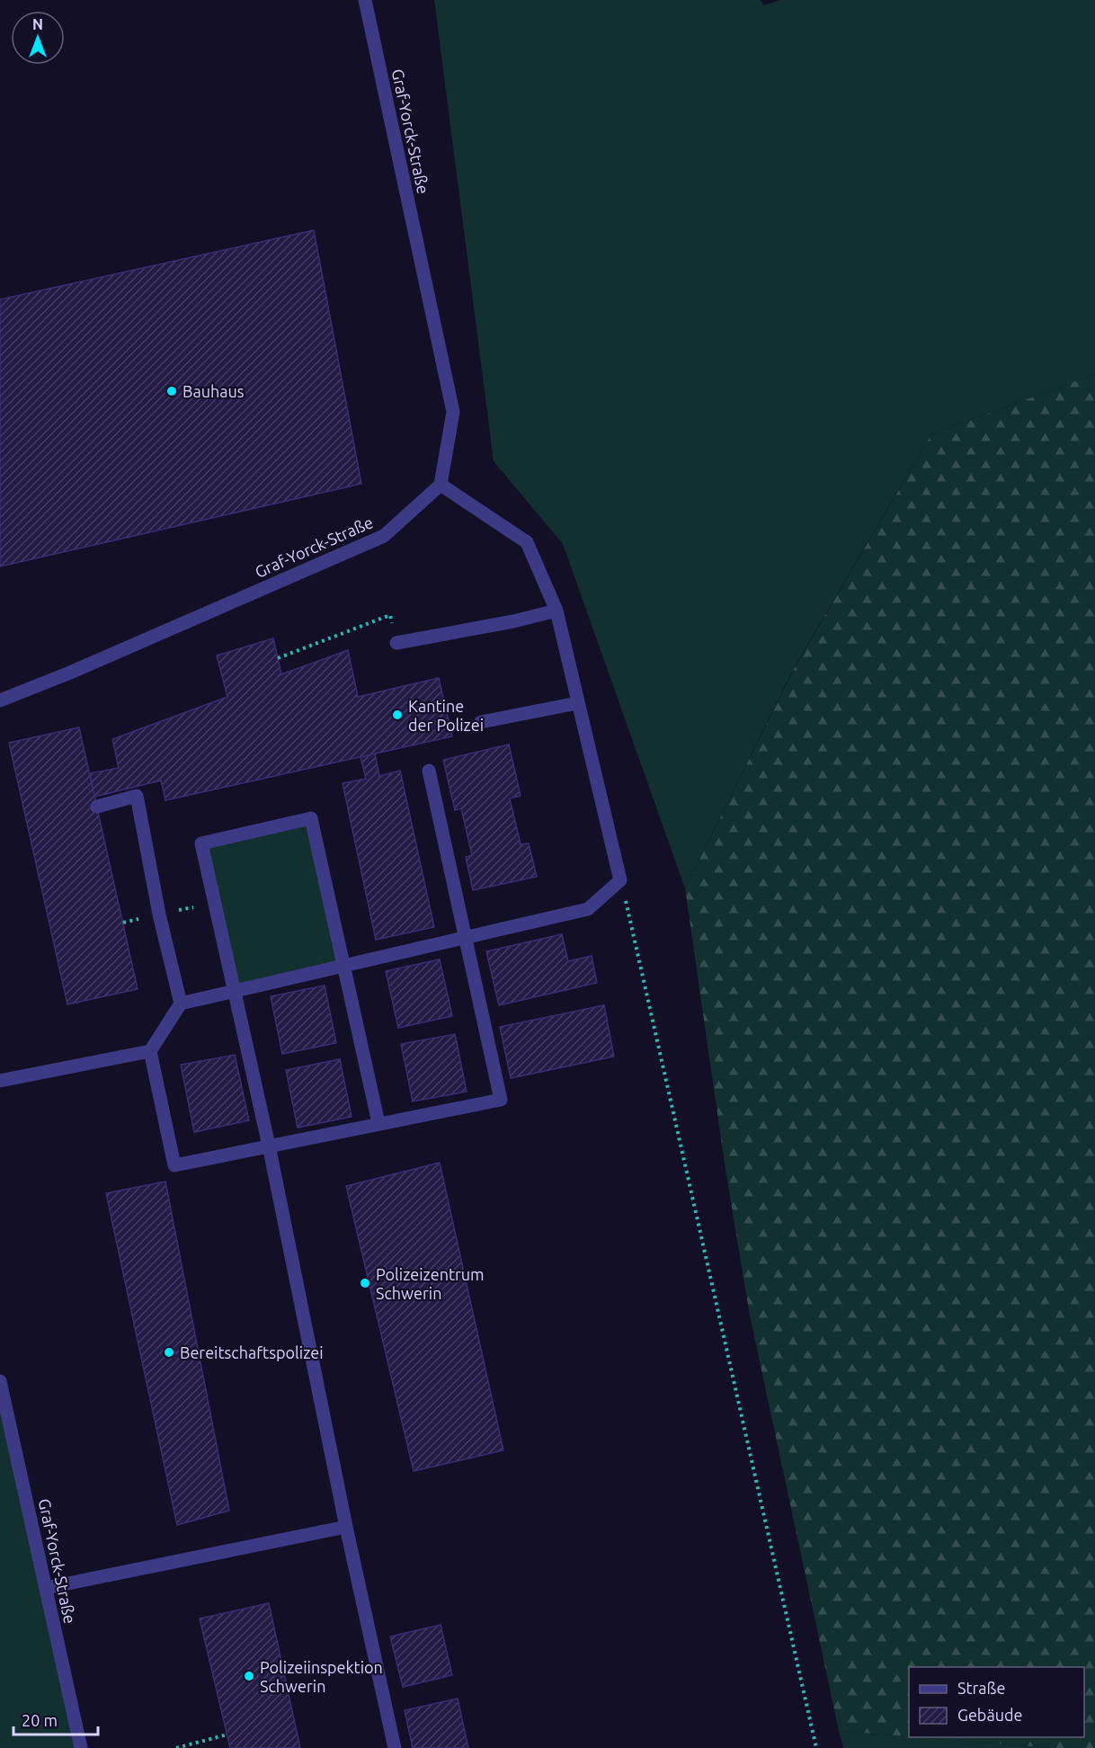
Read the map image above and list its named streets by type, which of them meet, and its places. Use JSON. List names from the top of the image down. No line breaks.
{"streets":{"street":["Graf-Yorck-Straße"]},"places":["Bauhaus","Kantine der Polizei","Polizeizentrum Schwerin","Bereitschaftspolizei","Polizeiinspektion Schwerin"],"legend":["Straße","Gebäude"],"scale_bar":"20 m","north":"top"}
